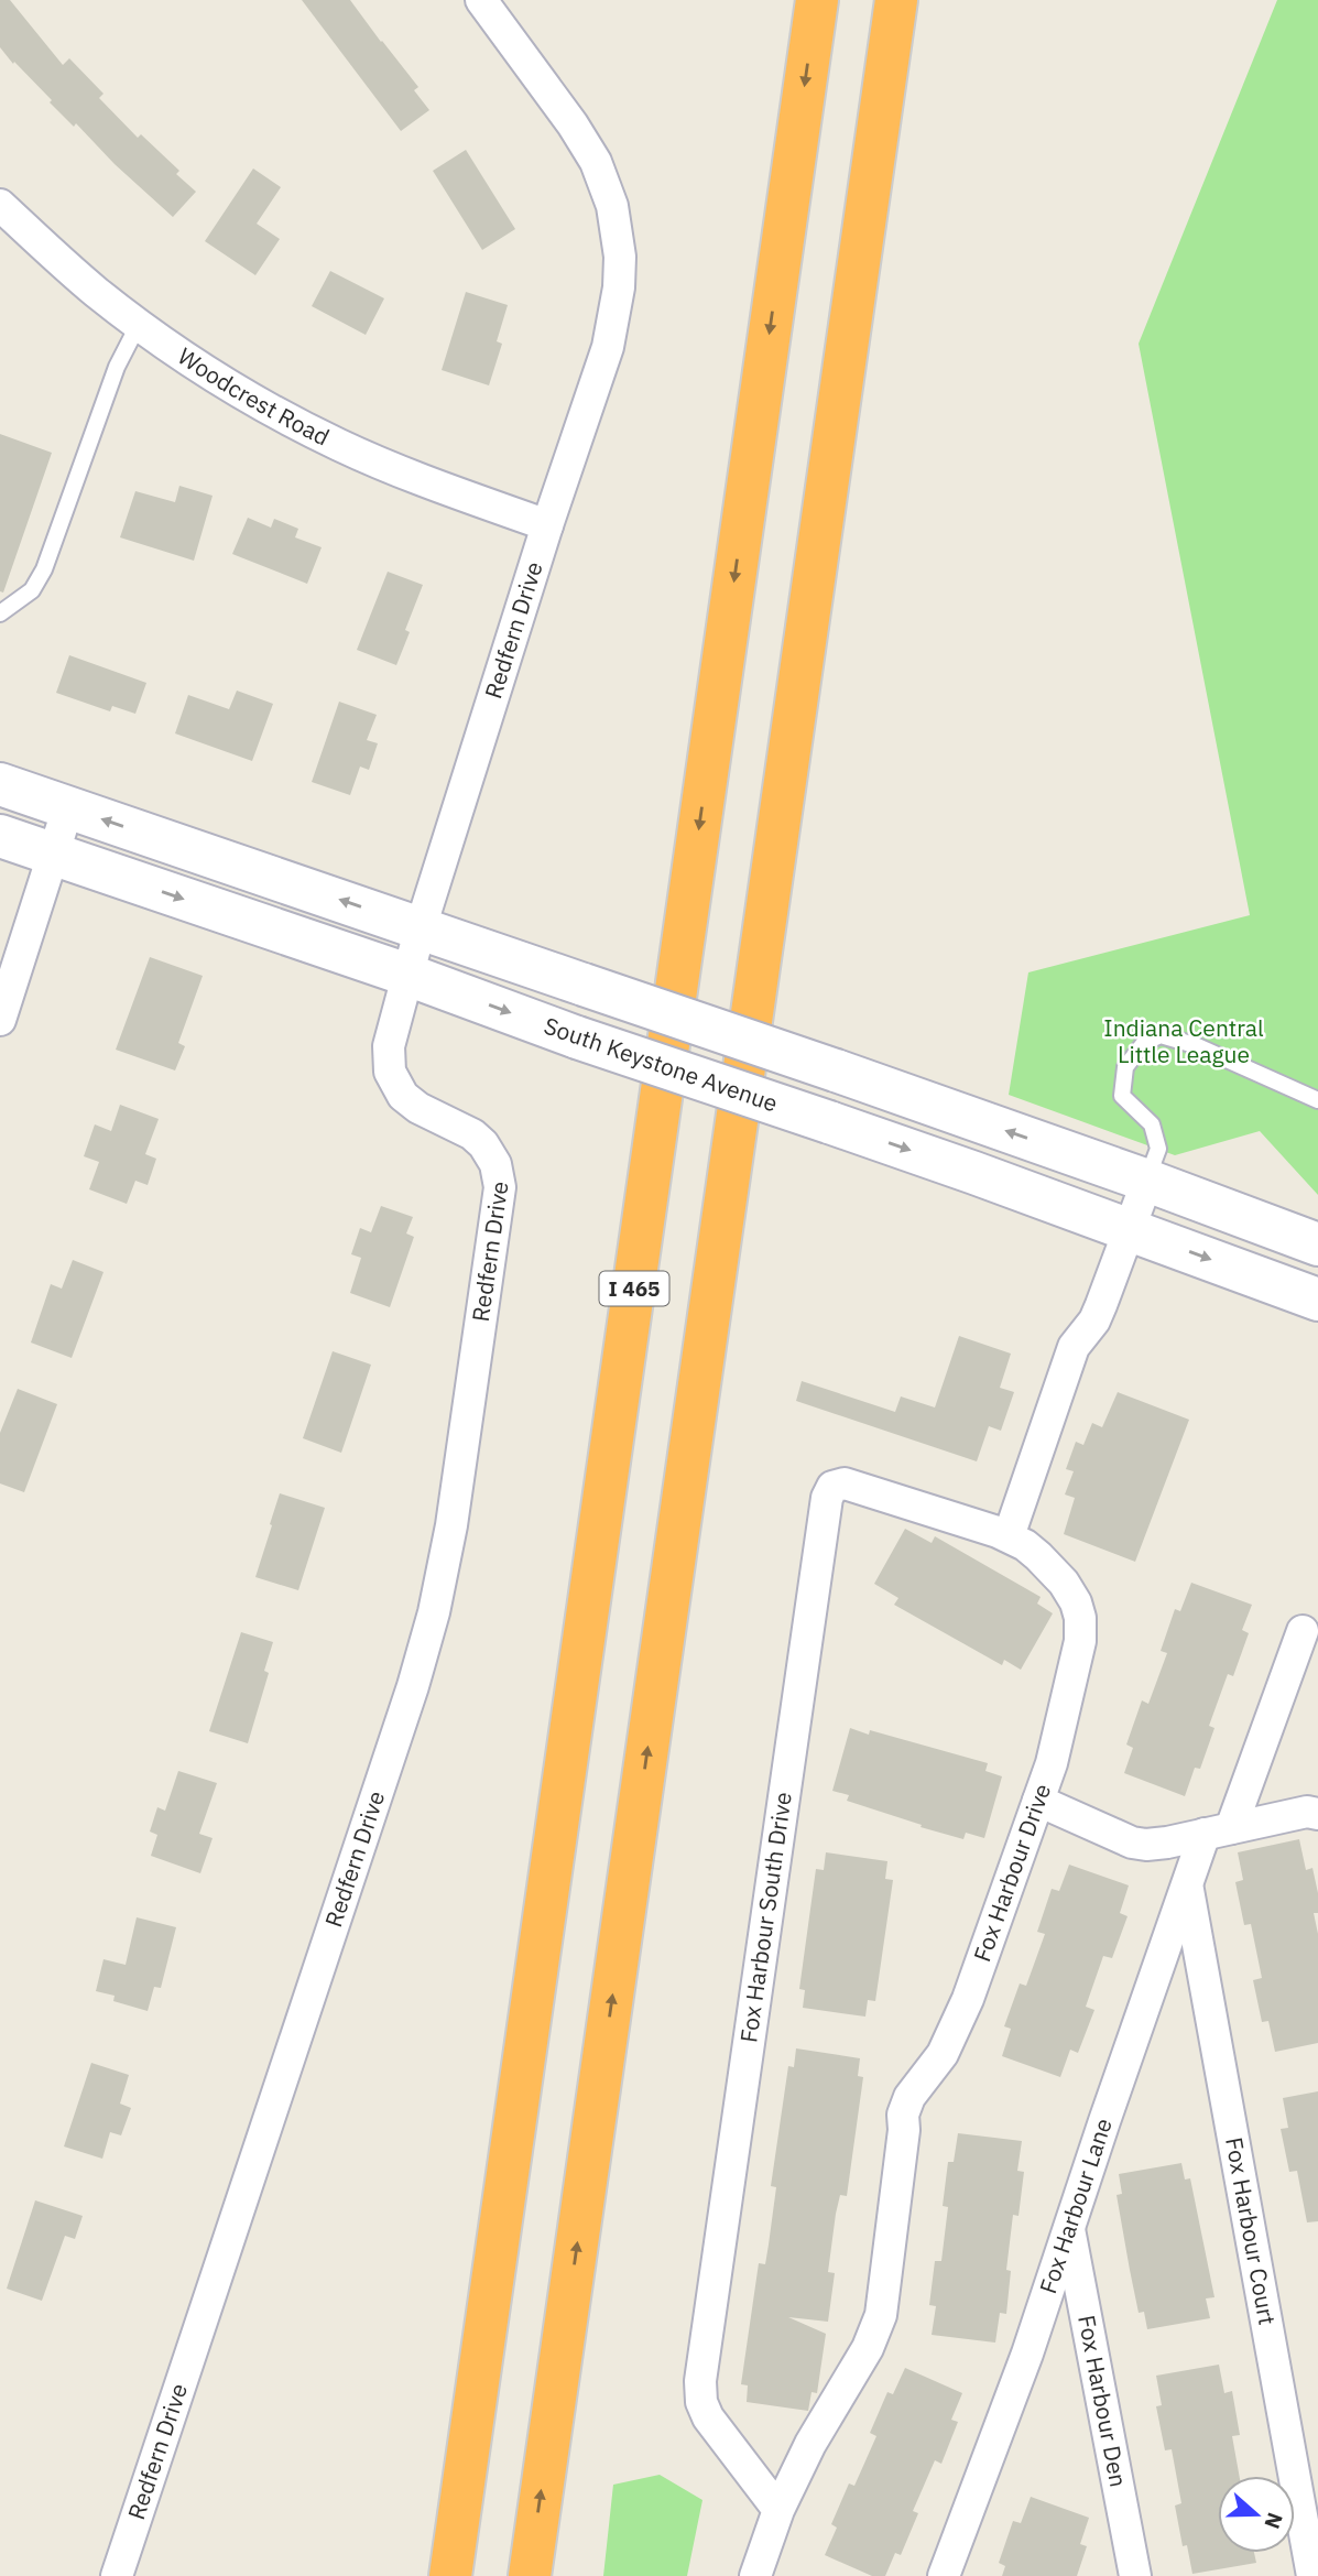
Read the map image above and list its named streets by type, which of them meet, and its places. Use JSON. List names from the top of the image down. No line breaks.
{"streets":{"highway":["I 465"],"main road":["South Keystone Avenue"],"street":["Woodcrest Road","Redfern Drive","Fox Harbour Drive","Fox Harbour South Drive","Fox Harbour Lane","Fox Harbour Court","Fox Harbour Den"]},"crossings":[["Woodcrest Road","Redfern Drive"],["Redfern Drive","South Keystone Avenue"],["Fox Harbour Drive","Fox Harbour South Drive"],["Fox Harbour Lane","Fox Harbour Court"],["Fox Harbour Lane","Fox Harbour Den"]],"parks":["Indiana Central Little League"],"north":"right"}
